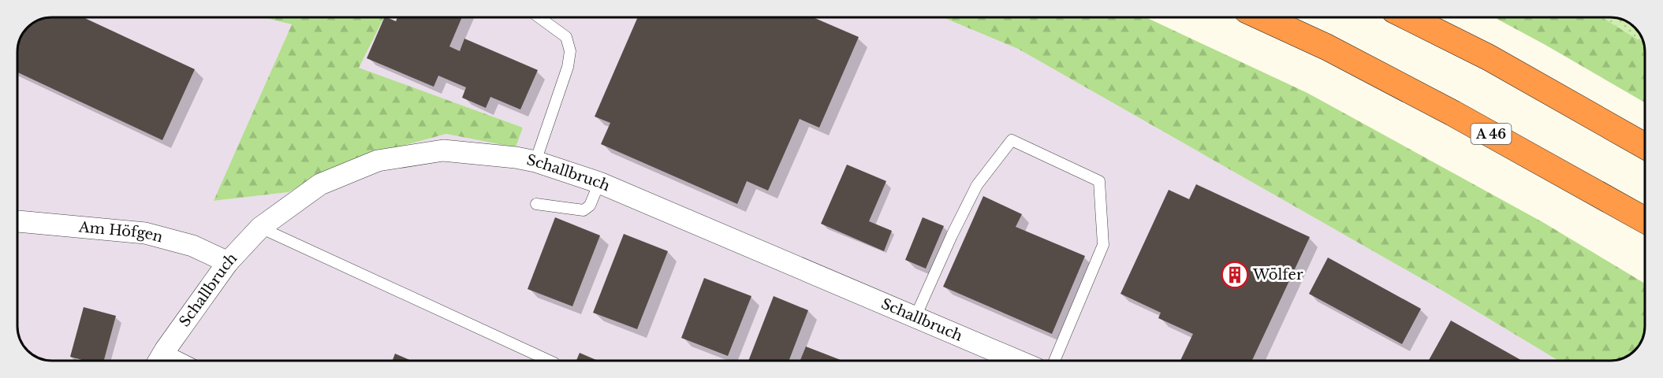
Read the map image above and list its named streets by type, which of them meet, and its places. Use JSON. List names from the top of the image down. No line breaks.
{"streets":{"highway":["A 46"],"street":["Schallbruch","Am Höfgen"]},"crossings":[["Schallbruch","Am Höfgen"]],"places":{"building":["Wölfer"]}}
